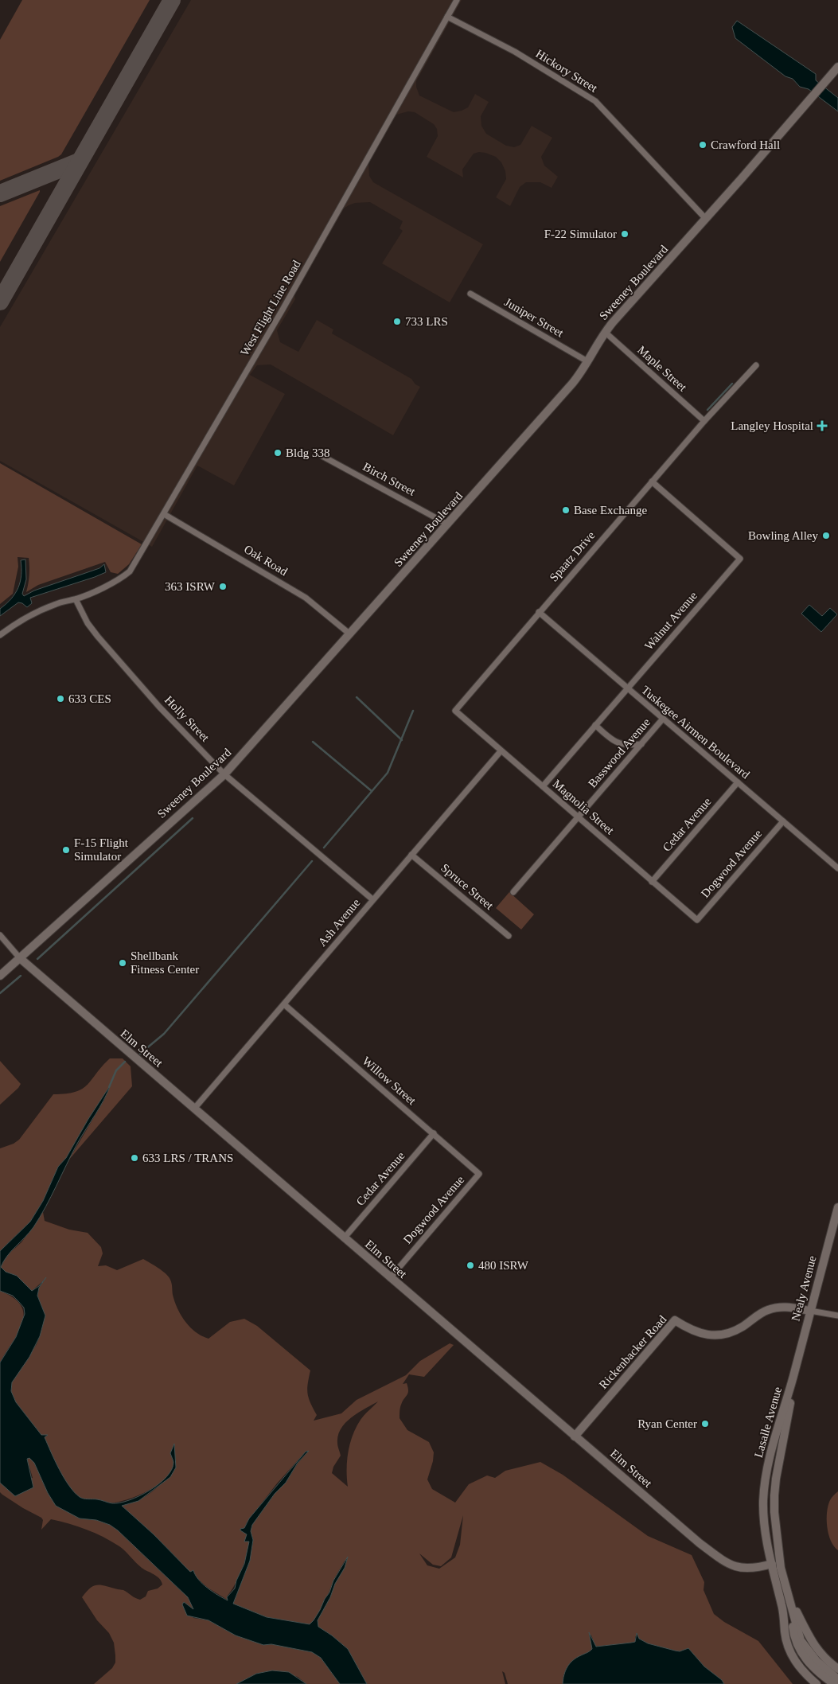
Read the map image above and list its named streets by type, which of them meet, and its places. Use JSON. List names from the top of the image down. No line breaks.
{"streets":{"main road":["Sweeney Boulevard","Elm Street","Nealy Avenue","Rickenbacker Road","Lasalle Avenue"],"street":["Hickory Street","West Flight Line Road","Juniper Street","Maple Street","Birch Street","Spaatz Drive","Oak Road","Walnut Avenue","Holly Street","Tuskegee Airmen Boulevard","Basswood Avenue","Magnolia Street","Cedar Avenue","Dogwood Avenue","Spruce Street","Ash Avenue","Willow Street"]},"crossings":[["Hickory Street","Sweeney Boulevard"],["Hickory Street","West Flight Line Road"],["Sweeney Boulevard","Juniper Street"],["Sweeney Boulevard","Maple Street"],["Sweeney Boulevard","Birch Street"],["Sweeney Boulevard","Oak Road"],["Sweeney Boulevard","Holly Street"],["Sweeney Boulevard","Elm Street"],["West Flight Line Road","Oak Road"],["West Flight Line Road","Holly Street"],["Maple Street","Spaatz Drive"],["Spaatz Drive","Walnut Avenue"],["Spaatz Drive","Tuskegee Airmen Boulevard"],["Spaatz Drive","Magnolia Street"],["Walnut Avenue","Tuskegee Airmen Boulevard"],["Walnut Avenue","Magnolia Street"],["Holly Street","Ash Avenue"],["Tuskegee Airmen Boulevard","Basswood Avenue"],["Tuskegee Airmen Boulevard","Cedar Avenue"],["Tuskegee Airmen Boulevard","Dogwood Avenue"],["Basswood Avenue","Magnolia Street"],["Magnolia Street","Cedar Avenue"],["Magnolia Street","Dogwood Avenue"],["Magnolia Street","Ash Avenue"],["Cedar Avenue","Elm Street"],["Cedar Avenue","Willow Street"],["Dogwood Avenue","Elm Street"],["Dogwood Avenue","Willow Street"],["Spruce Street","Ash Avenue"],["Ash Avenue","Elm Street"],["Ash Avenue","Willow Street"],["Elm Street","Rickenbacker Road"],["Elm Street","Lasalle Avenue"],["Nealy Avenue","Rickenbacker Road"],["Nealy Avenue","Lasalle Avenue"]],"places":{"other":["Crawford Hall","F-22 Simulator","733 LRS","Bldg 338","Base Exchange","Bowling Alley","363 ISRW","633 CES","F-15 Flight Simulator","Shellbank Fitness Center","633 LRS / TRANS","480 ISRW","Ryan Center"],"health":["Langley Hospital"]}}
